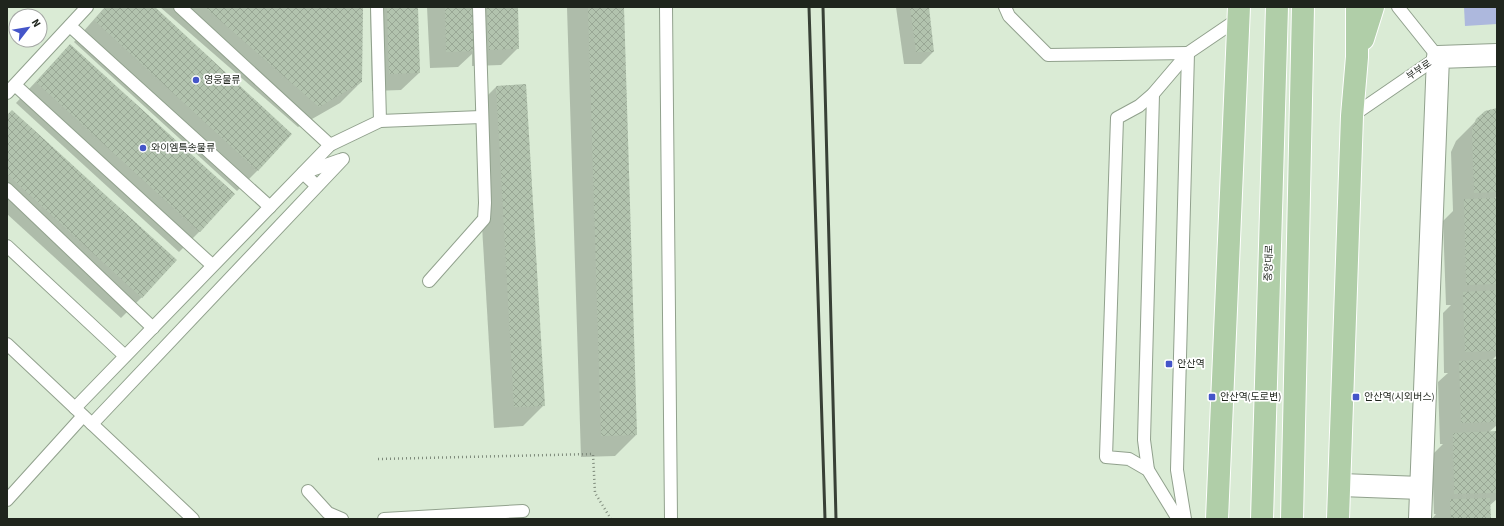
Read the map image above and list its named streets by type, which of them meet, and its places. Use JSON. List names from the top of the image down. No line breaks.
{"streets":{"main road":["중앙대로"],"street":["부부로"]},"places":{"other":["영웅물류","와이엠특송물류"],"transit":["안산역","안산역(도로변)","안산역(시외버스)"]},"north":"top right"}
